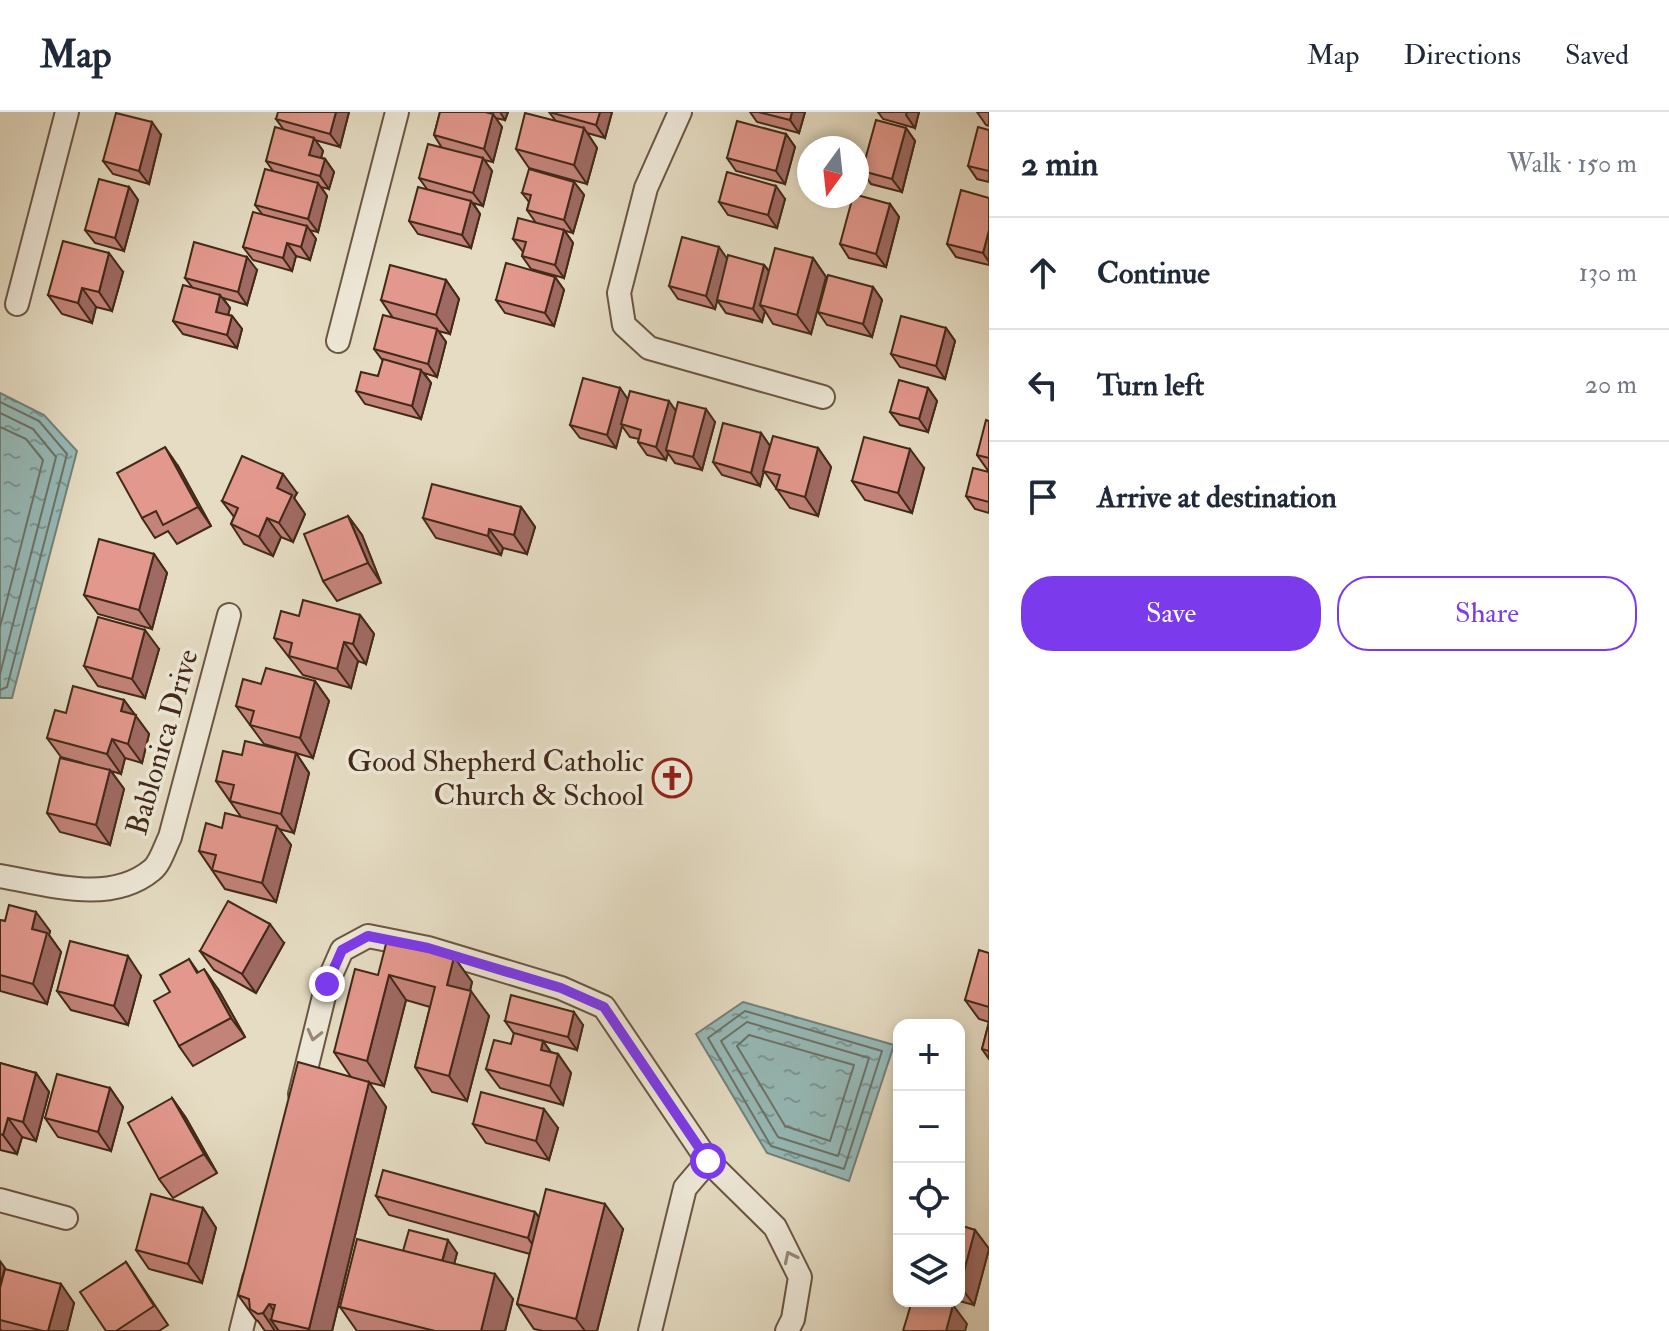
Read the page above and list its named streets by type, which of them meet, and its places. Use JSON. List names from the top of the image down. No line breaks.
{"streets":{"street":["Bablonica Drive"]},"places":{"church":["Good Shepherd Catholic Church & School"]},"north":"bottom","page":{"header":"Map","nav":["Map","Directions","Saved"],"heading":["2 min","Walk · 150 m"],"list":[["Continue","130 m"],["Turn left","20 m"],"Arrive at destination"],"buttons":["Save","Share"],"map_buttons":["+","−"]}}
